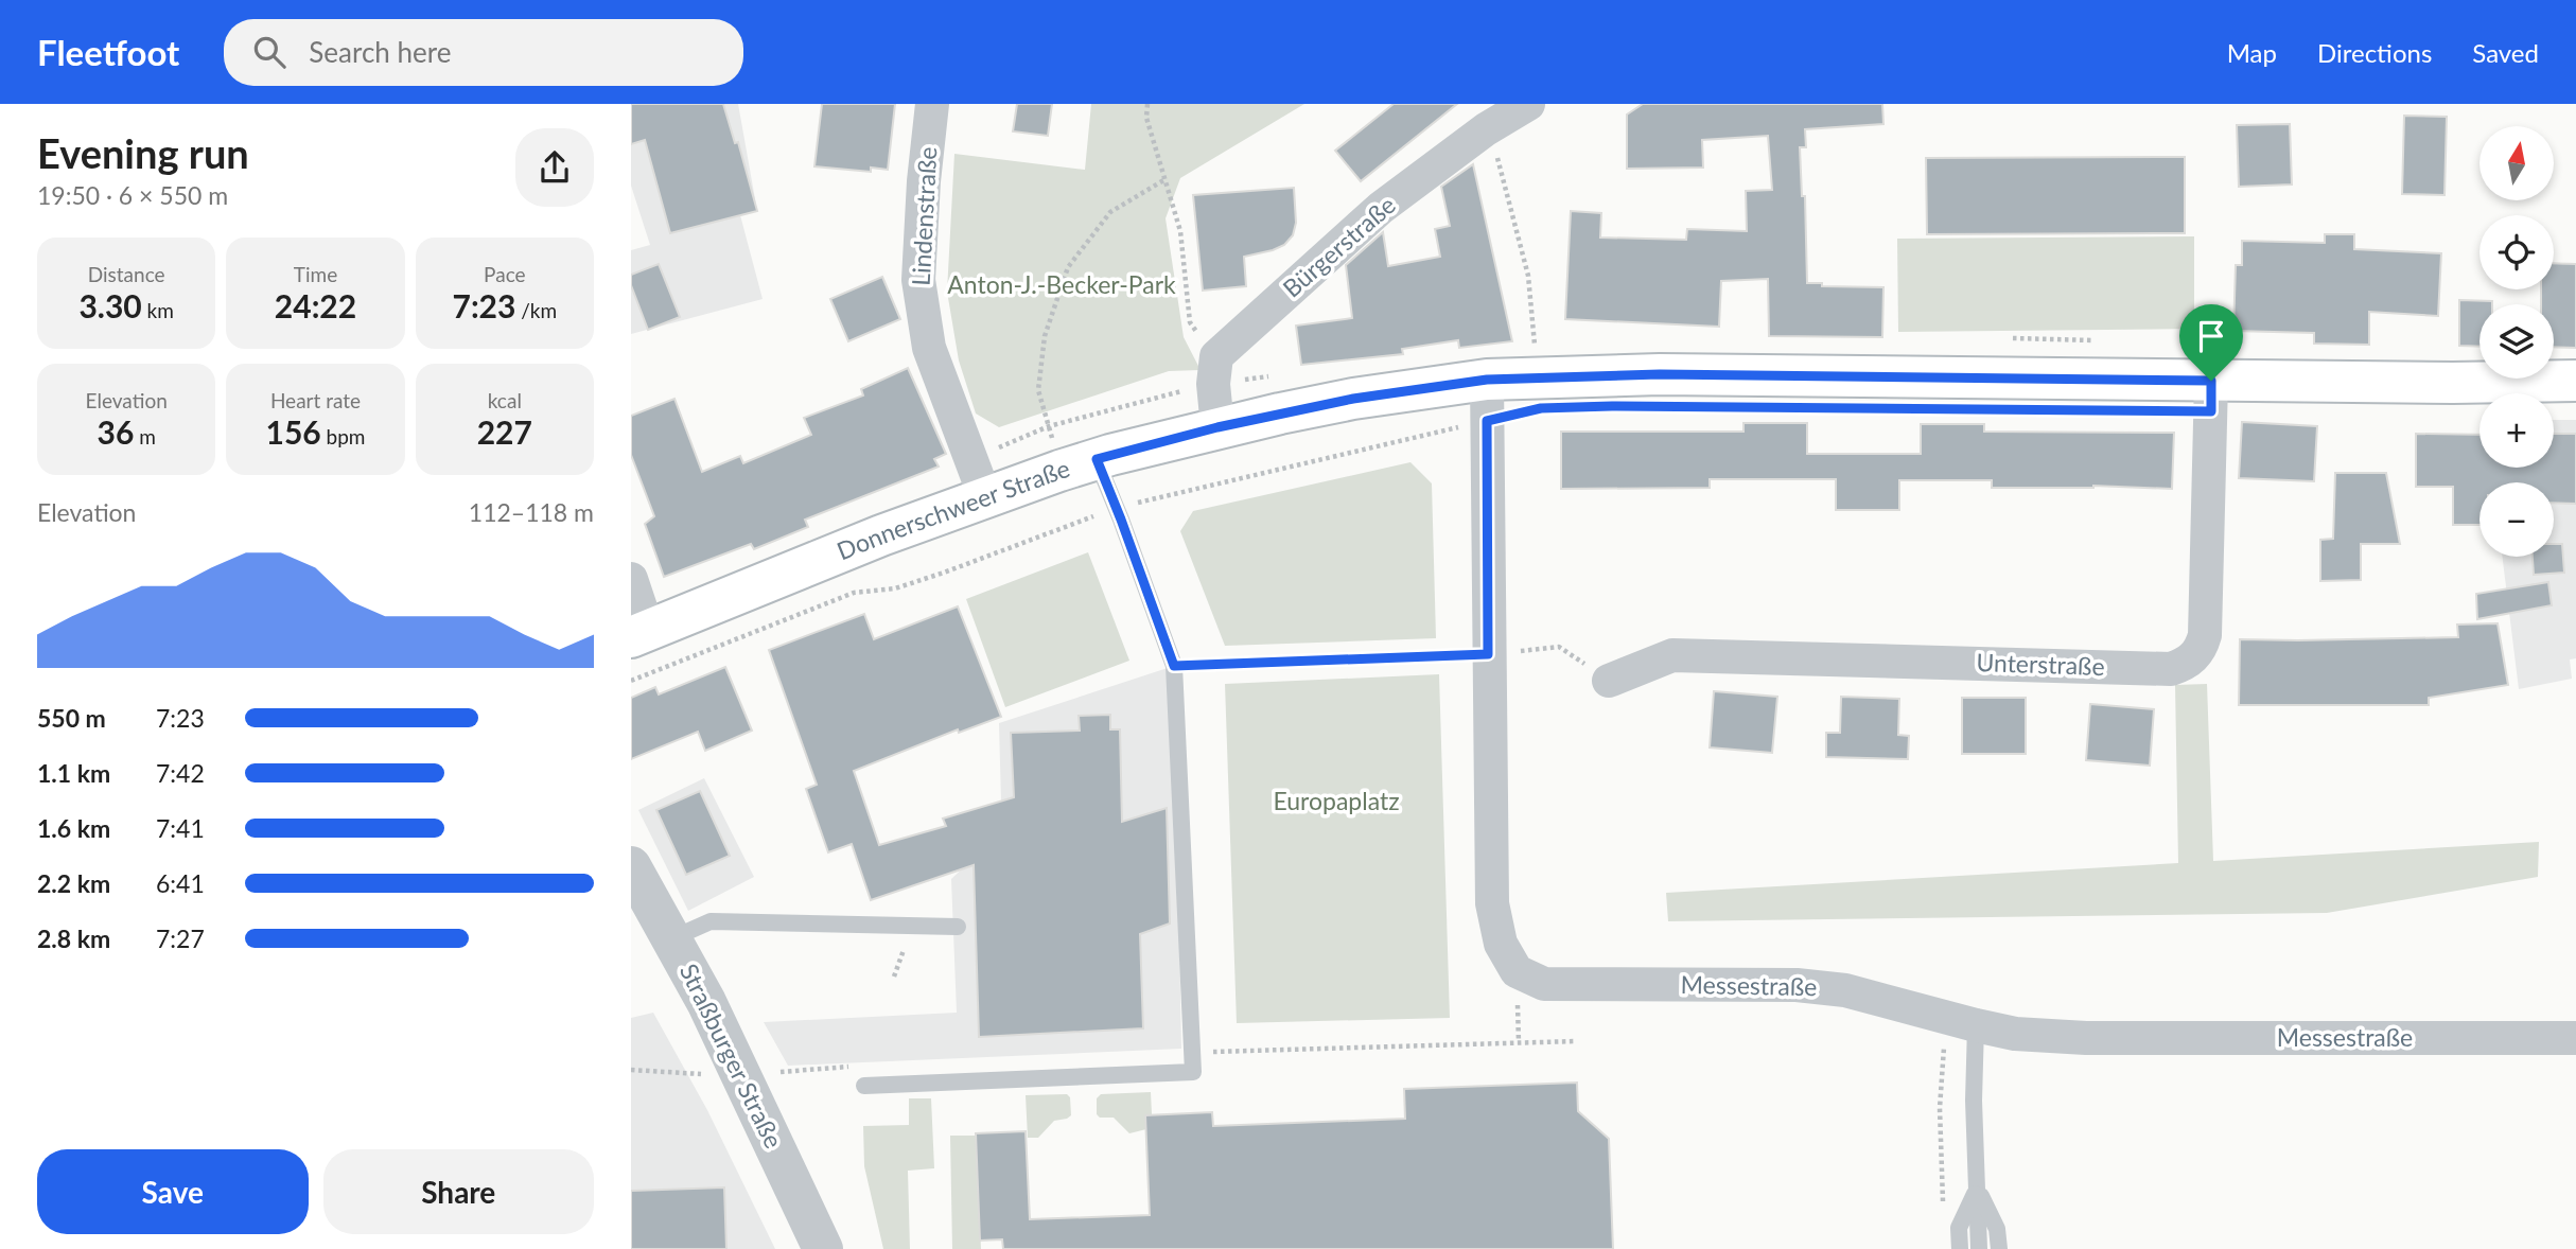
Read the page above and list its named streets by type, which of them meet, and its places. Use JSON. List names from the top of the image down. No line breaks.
{"streets":{"main road":["Donnerschweer Straße"],"street":["Lindenstraße","Bürgerstraße","Unterstraße","Messestraße","Straßburger Straße"]},"crossings":[["Lindenstraße","Donnerschweer Straße"],["Donnerschweer Straße","Unterstraße"],["Donnerschweer Straße","Messestraße"]],"parks":["Anton-J.-Becker-Park","Europaplatz"],"north":"top","page":{"header":"Fleetfoot","search":"Search here","nav":["Map","Directions","Saved"],"heading":["Evening run","19:50 · 6 × 550 m"],"map_buttons":["+","−"],"stats":[["Distance","3.30 km"],["Time","24:22"],["Pace","7:23 /km"],["Elevation","36 m"],["Heart rate","156 bpm"],["kcal","227"]],"chart":["Elevation","112–118 m"],"list":[{"name":"550 m","note":"7:23"},{"name":"1.1 km","note":"7:42"},{"name":"1.6 km","note":"7:41"},{"name":"2.2 km","note":"6:41"},{"name":"2.8 km","note":"7:27"}],"buttons":["Save","Share"]}}
